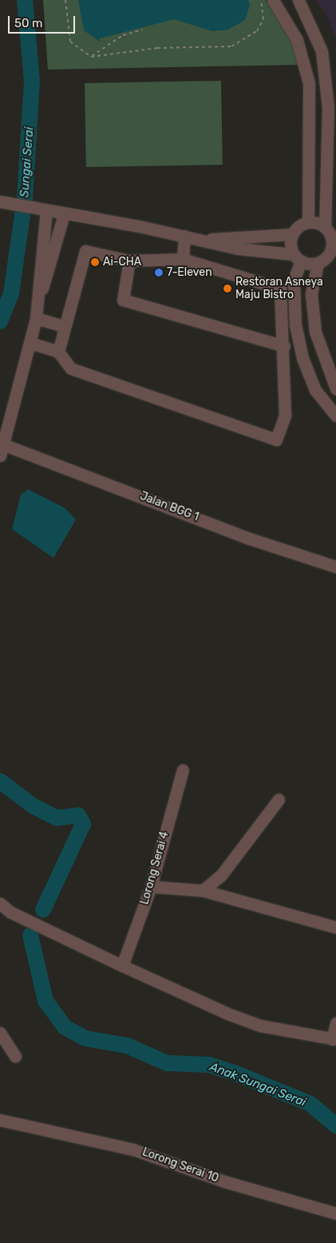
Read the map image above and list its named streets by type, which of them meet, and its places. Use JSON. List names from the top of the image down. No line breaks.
{"streets":{"street":["Jalan BGG 1","Lorong Serai 4","Lorong Serai 10"]},"water":["Sungai Serai","Anak Sungai Serai"],"places":["Ai-CHA","7-Eleven","Restoran Asneya Maju Bistro"],"scale_bar":"50 m"}
